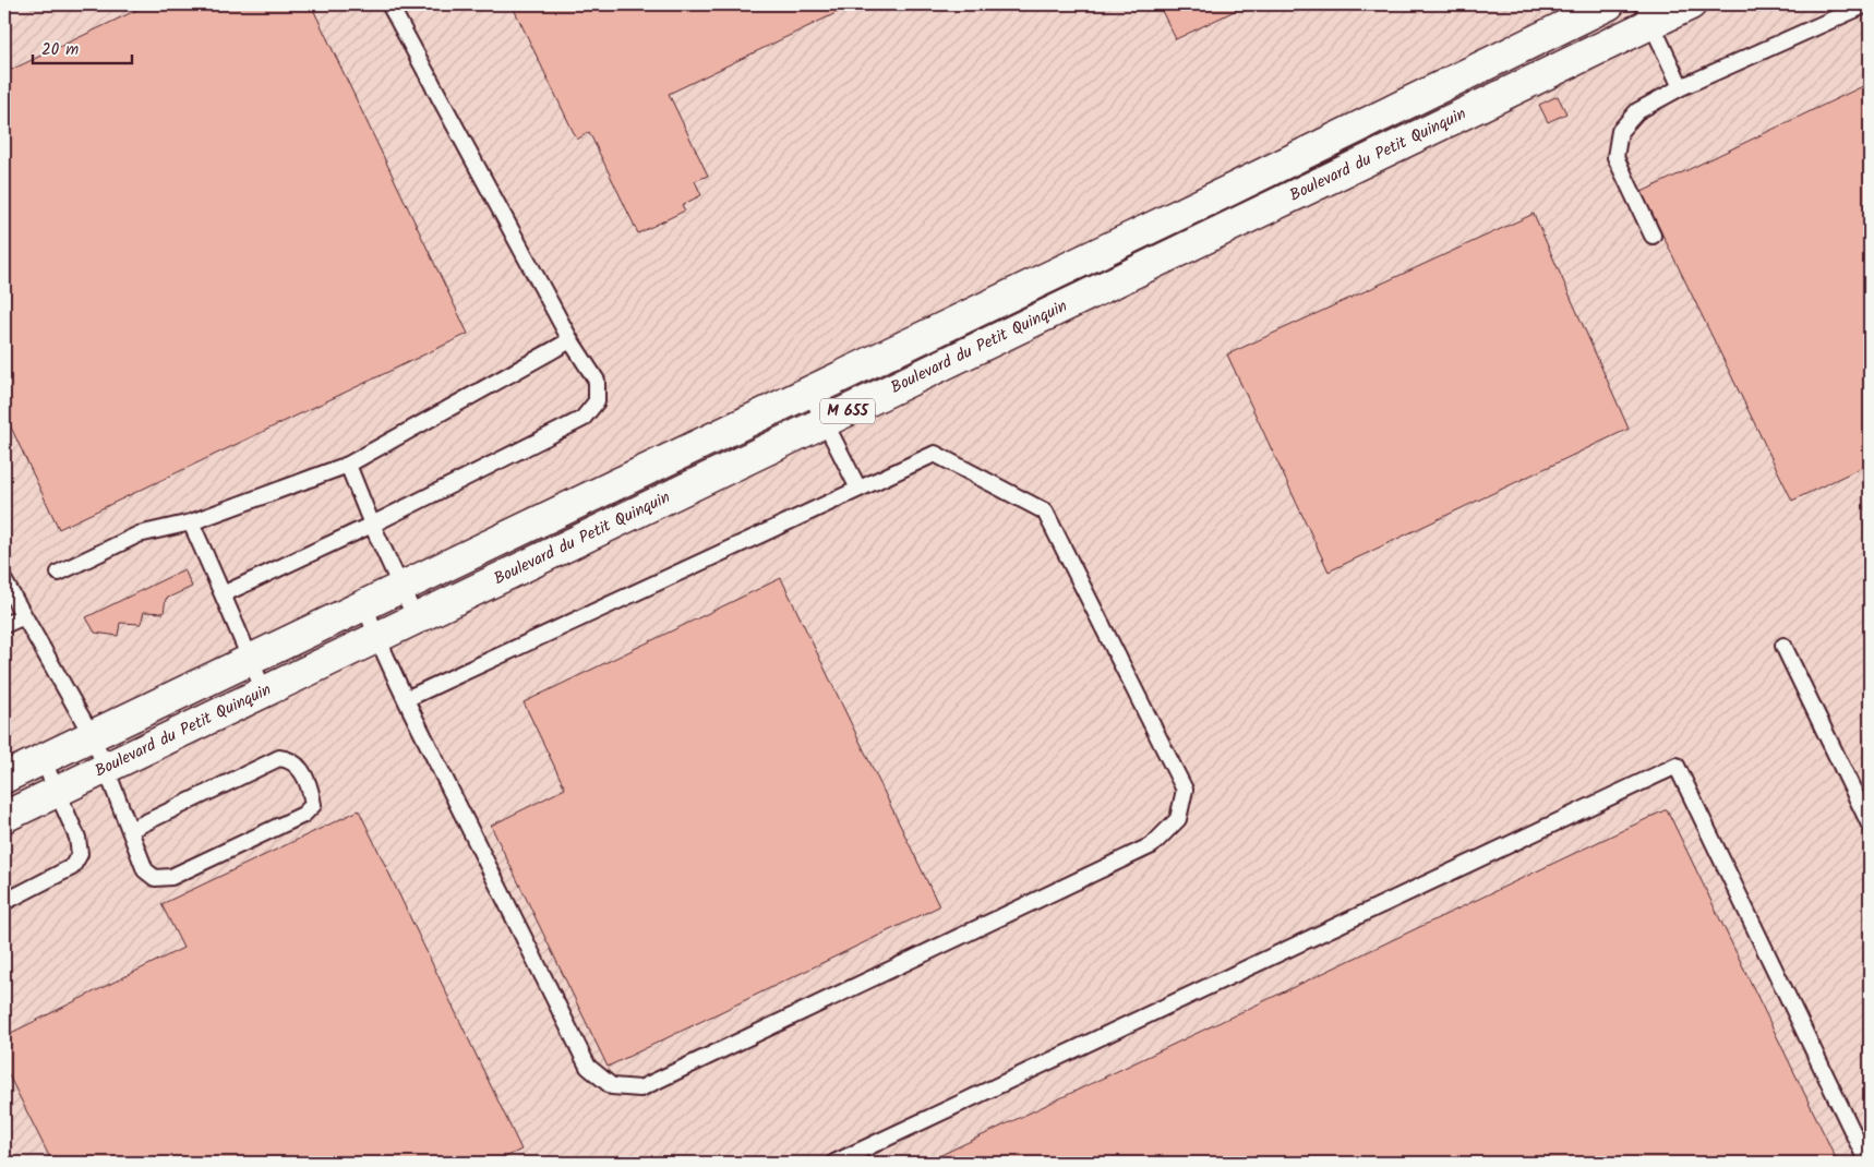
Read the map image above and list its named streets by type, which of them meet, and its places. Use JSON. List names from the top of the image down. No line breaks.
{"streets":{"main road":["Boulevard du Petit Quinquin","M 655"]},"scale_bar":"20 m"}
